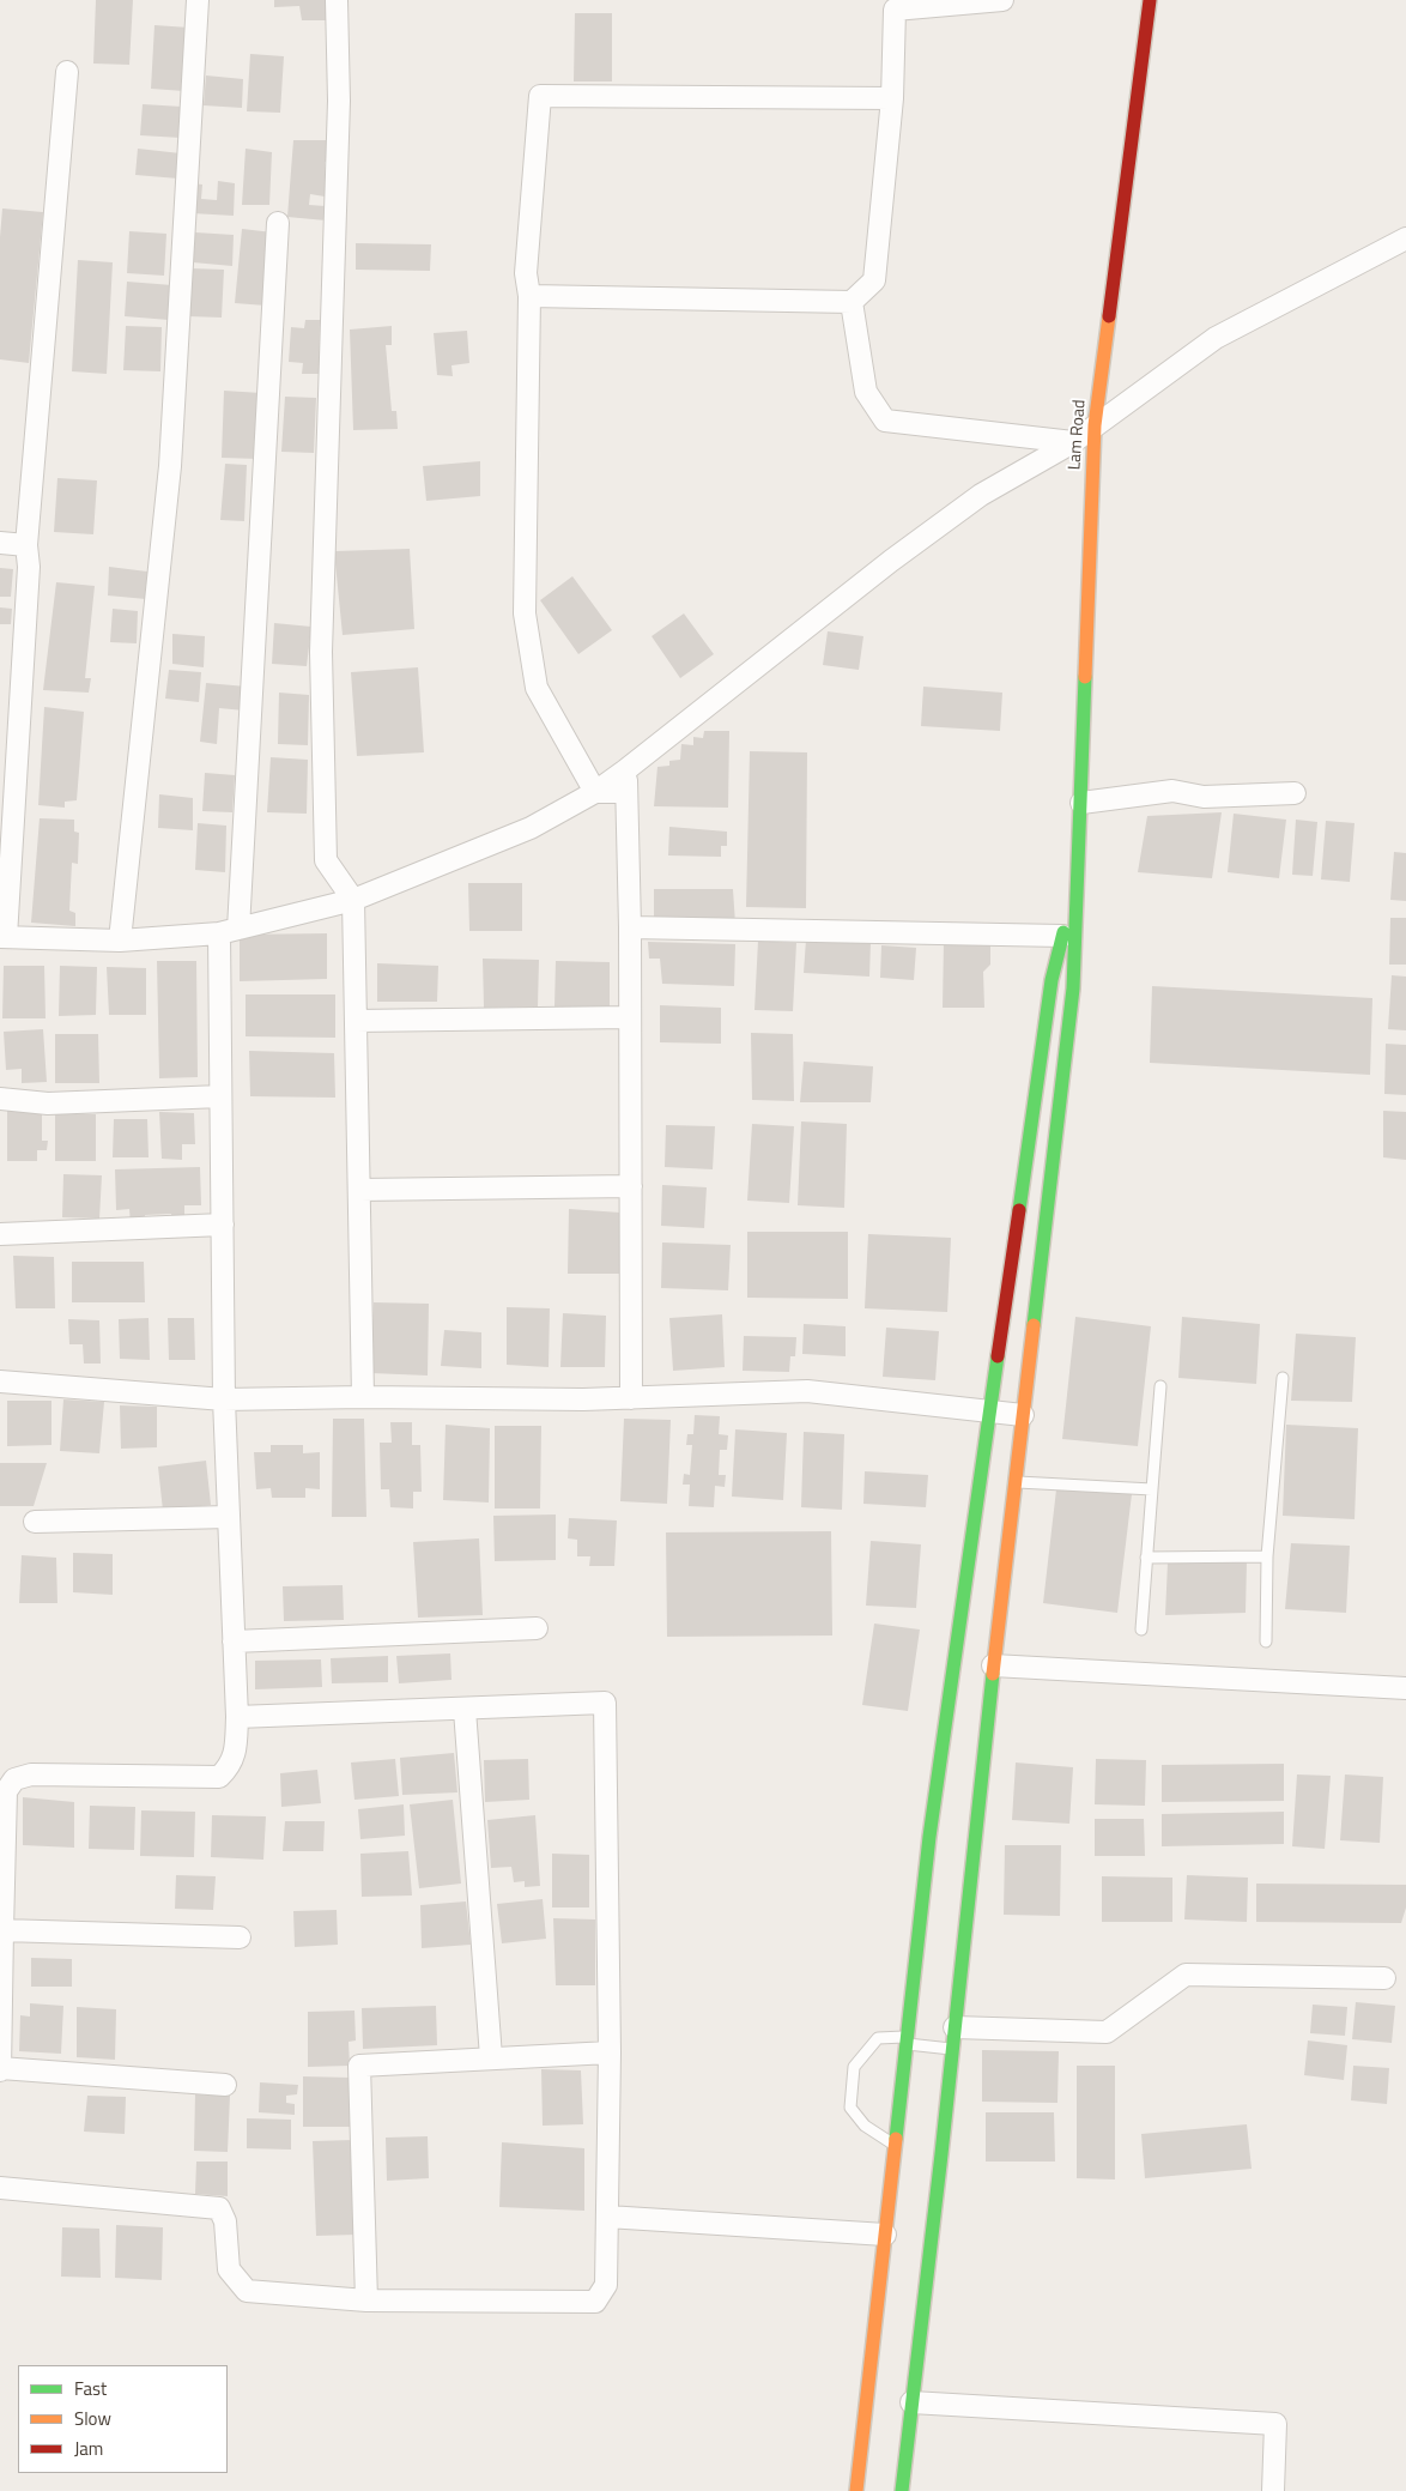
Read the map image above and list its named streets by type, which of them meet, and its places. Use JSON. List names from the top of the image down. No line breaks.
{"streets":{"main road":["Lam Road"]},"legend":["Fast","Slow","Jam"]}
